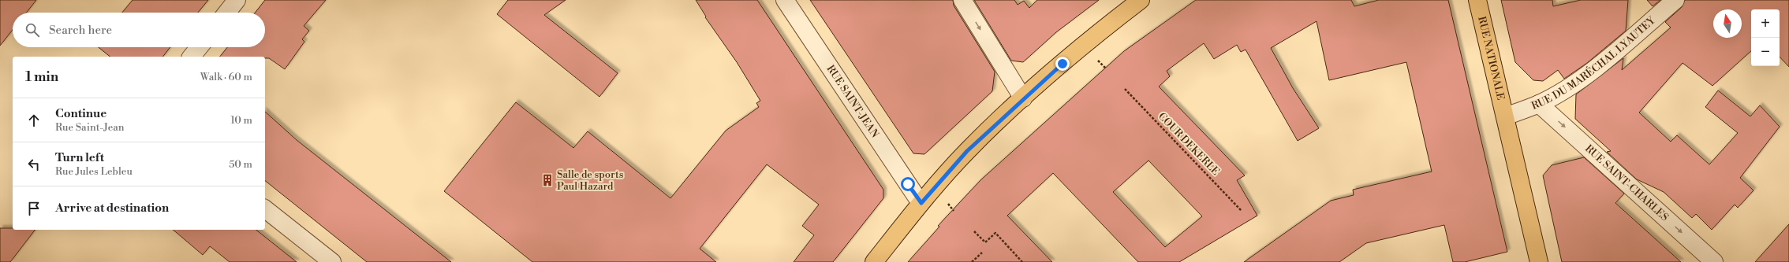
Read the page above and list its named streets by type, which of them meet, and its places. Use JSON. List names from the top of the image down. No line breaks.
{"streets":{"main road":["RUE NATIONALE"],"street":["RUE DU MARÉCHAL LYAUTEY","RUE SAINT-JEAN","RUE SAINT-CHARLES"],"path":["COUR DEKERLE"]},"crossings":[["RUE NATIONALE","RUE DU MARÉCHAL LYAUTEY"],["RUE DU MARÉCHAL LYAUTEY","RUE SAINT-CHARLES"]],"one_way":["RUE SAINT-CHARLES"],"places":{"building":["Salle de sports Paul Hazard"]},"north":"top","page":{"map_buttons":["+","−"],"search":"Search here","heading":["1 min","Walk · 60 m"],"list":[["Continue","Rue Saint-Jean","10 m"],["Turn left","Rue Jules Lebleu","50 m"],"Arrive at destination"]}}
